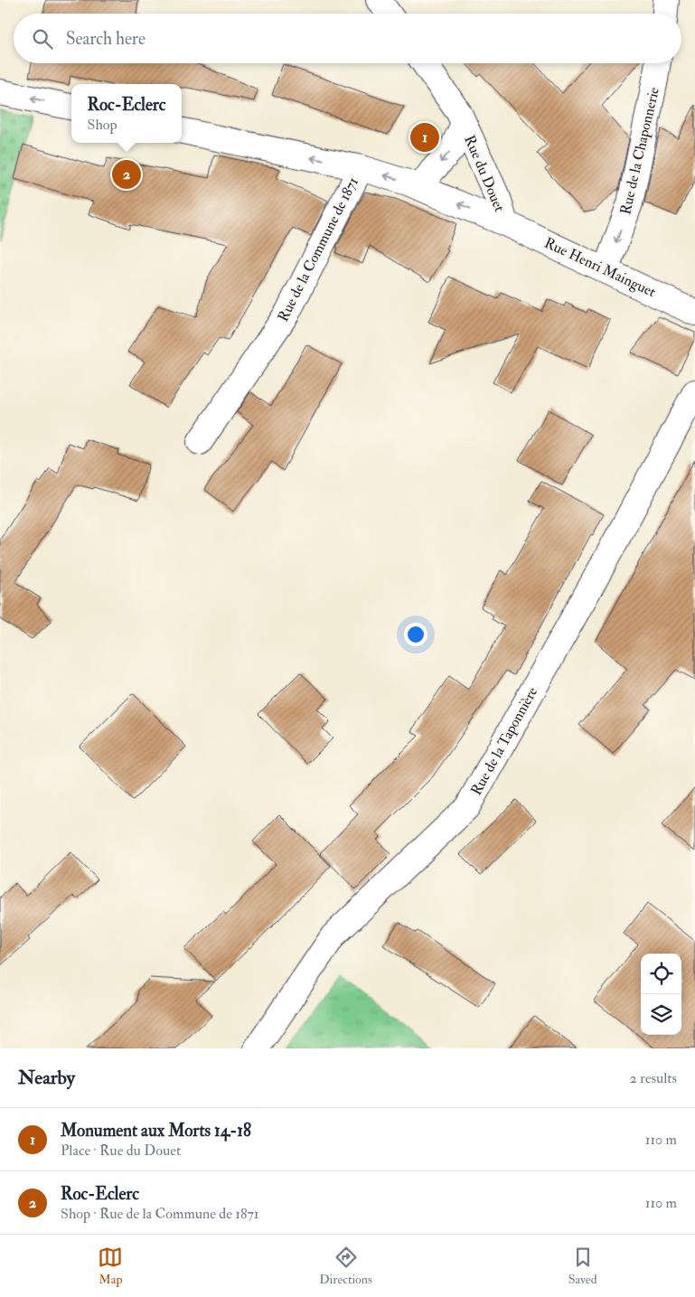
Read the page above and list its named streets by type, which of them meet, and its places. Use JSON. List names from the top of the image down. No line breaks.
{"streets":{"street":["Rue de la Chaponnerie","Rue du Douet","Rue de la Commune de 1871","Rue Henri Mainguet","Rue de la Taponnière"]},"crossings":[["Rue de la Chaponnerie","Rue Henri Mainguet"],["Rue du Douet","Rue de la Commune de 1871"],["Rue du Douet","Rue Henri Mainguet"],["Rue de la Commune de 1871","Rue Henri Mainguet"]],"one_way":["Rue de la Chaponnerie","Rue de la Commune de 1871"],"page":{"search":"Search here","popup":["Roc-Eclerc","Shop"],"pins":["1","2"],"heading":["Nearby","2 results"],"list":[{"mark":"1","name":"Monument aux Morts 14-18","note":"Place · Rue du Douet","value":"110 m"},{"mark":"2","name":"Roc-Eclerc","note":"Shop · Rue de la Commune de 1871","value":"110 m"}],"nav":["Map","Directions","Saved"]}}
